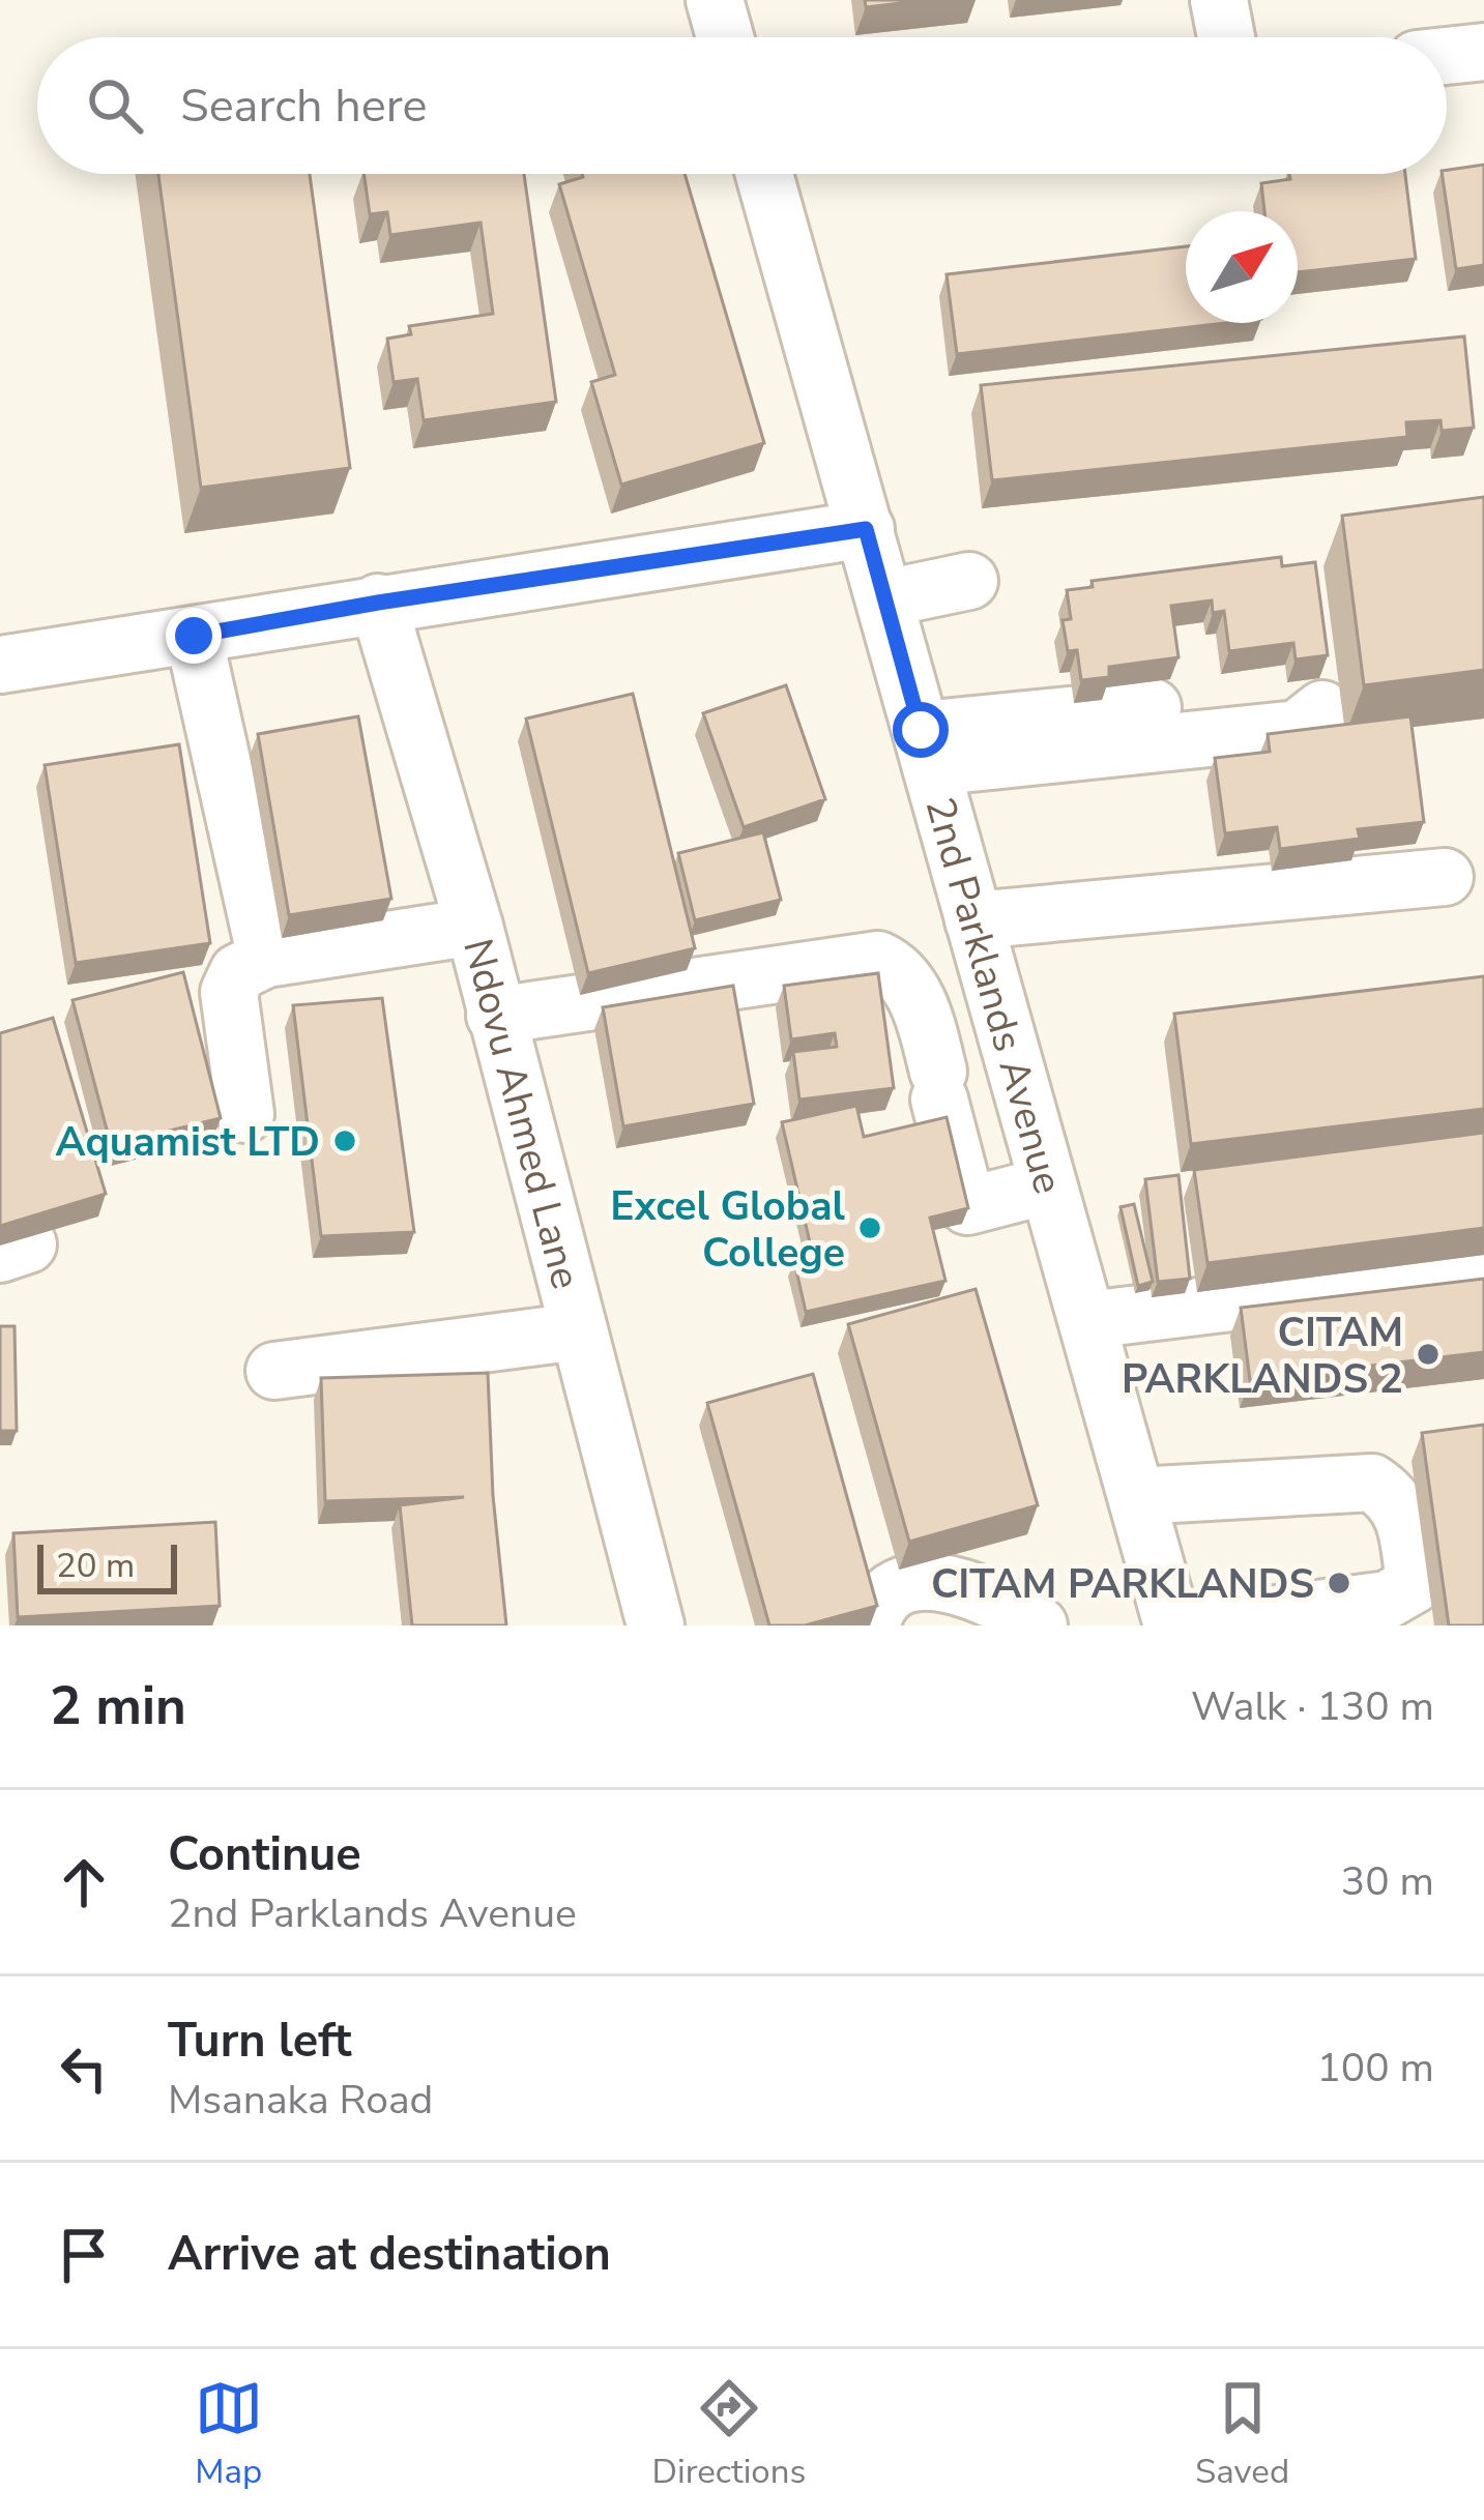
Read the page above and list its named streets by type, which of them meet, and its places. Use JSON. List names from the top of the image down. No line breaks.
{"streets":{"street":["2nd Parklands Avenue","Ndovu Ahmed Lane"]},"places":["Aquamist LTD","Excel Global College","CITAM PARKLANDS 2","CITAM PARKLANDS"],"scale_bar":"20 m","north":"top right","page":{"search":"Search here","scale":"20 m","heading":["2 min","Walk · 130 m"],"list":[["Continue","2nd Parklands Avenue","30 m"],["Turn left","Msanaka Road","100 m"],"Arrive at destination"],"nav":["Map","Directions","Saved"]}}
